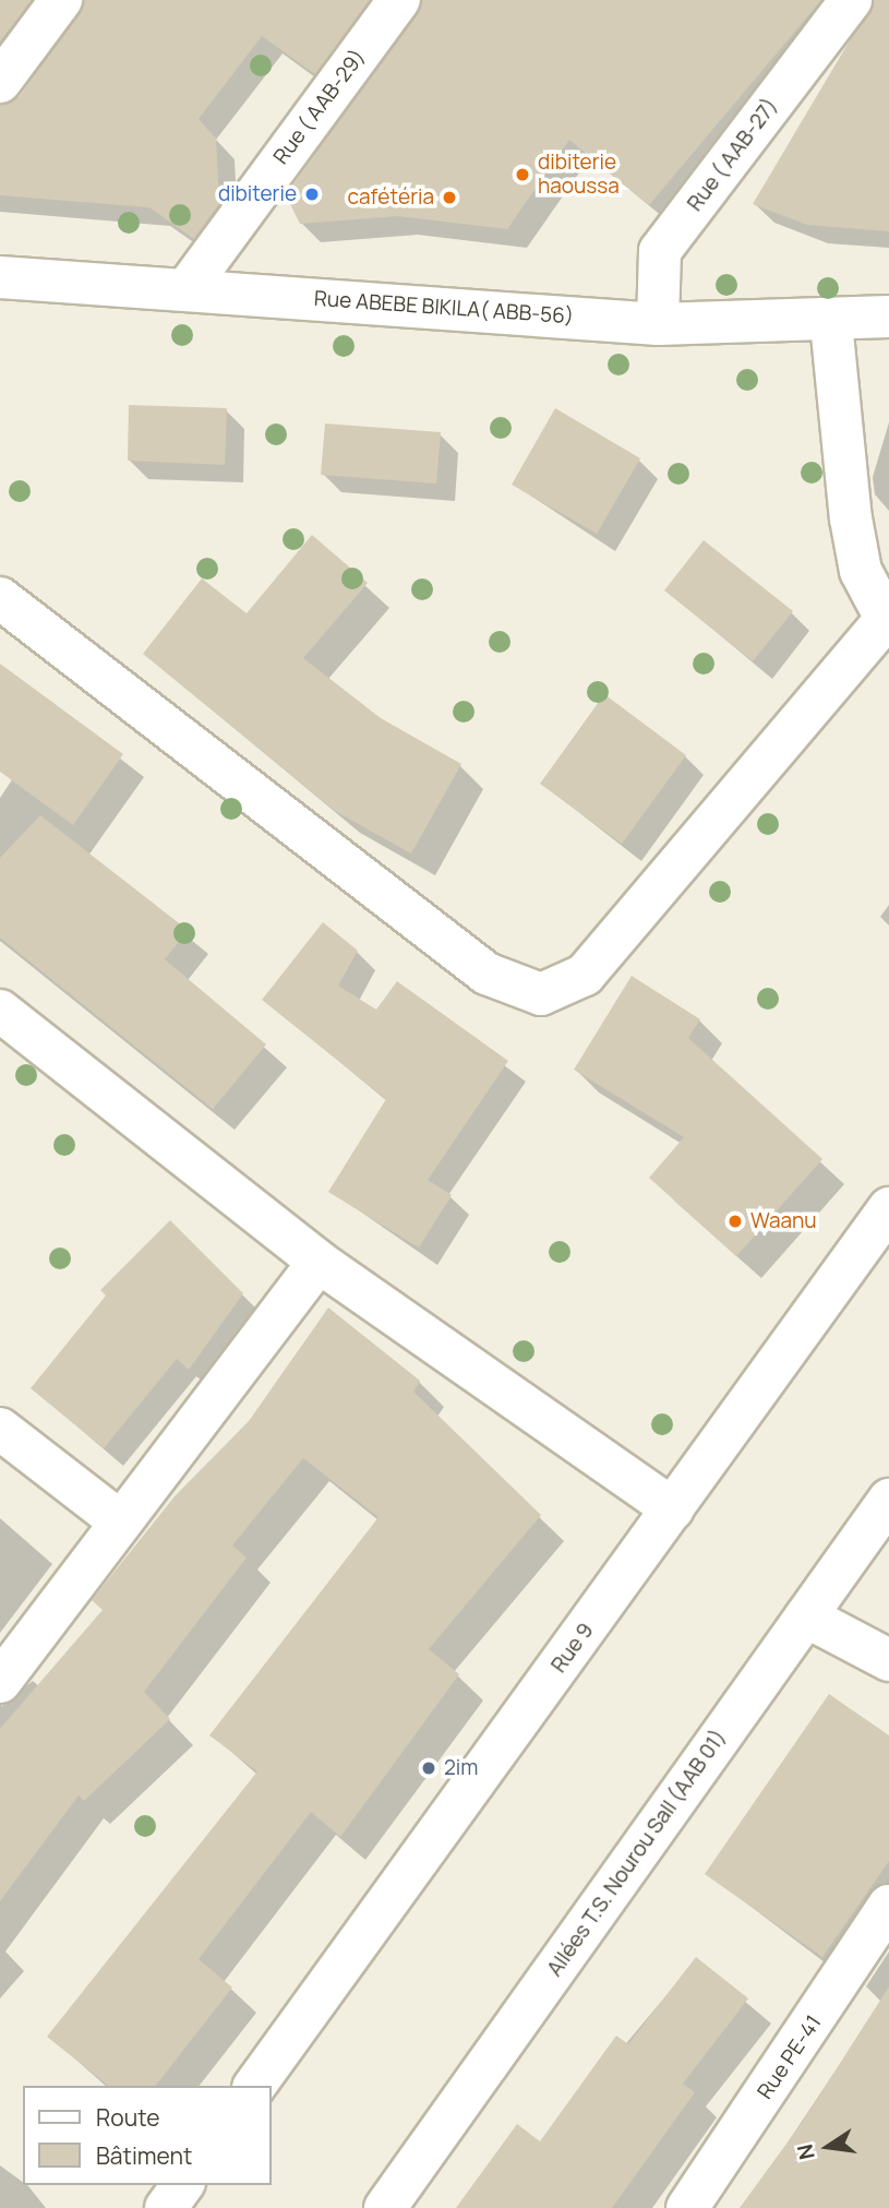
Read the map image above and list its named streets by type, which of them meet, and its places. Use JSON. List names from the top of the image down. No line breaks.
{"streets":{"street":["Rue ( AAB-29)","Rue ( AAB-27)","Rue ABEBE BIKILA( ABB-56)","Rue 9","Allées T.S. Nourou Sall (AAB 01)","Rue PE-41"]},"crossings":[["Rue ( AAB-29)","Rue ABEBE BIKILA( ABB-56)"],["Rue ( AAB-27)","Rue ABEBE BIKILA( ABB-56)"]],"places":["dibiterie haoussa","dibiterie","cafétéria","Waanu","2im"],"legend":["Route","Bâtiment"],"north":"left"}
